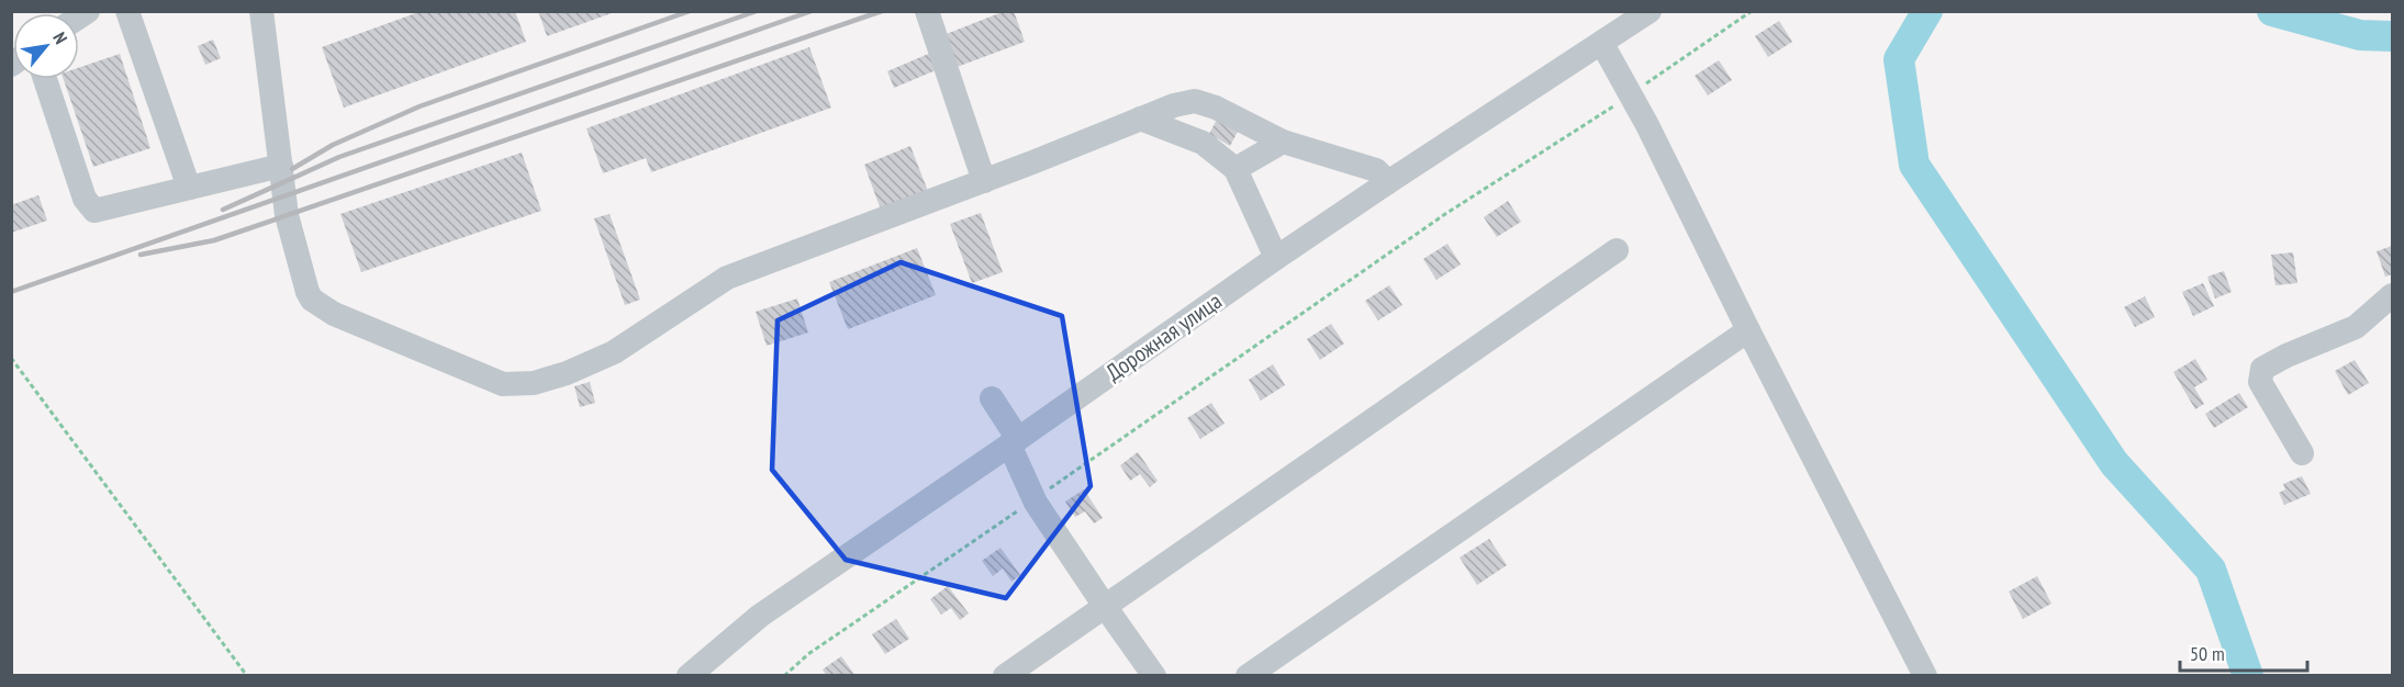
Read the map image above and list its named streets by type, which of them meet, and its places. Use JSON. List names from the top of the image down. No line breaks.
{"streets":{"street":["Дорожная улица"]},"scale_bar":"50 m","north":"top right"}
